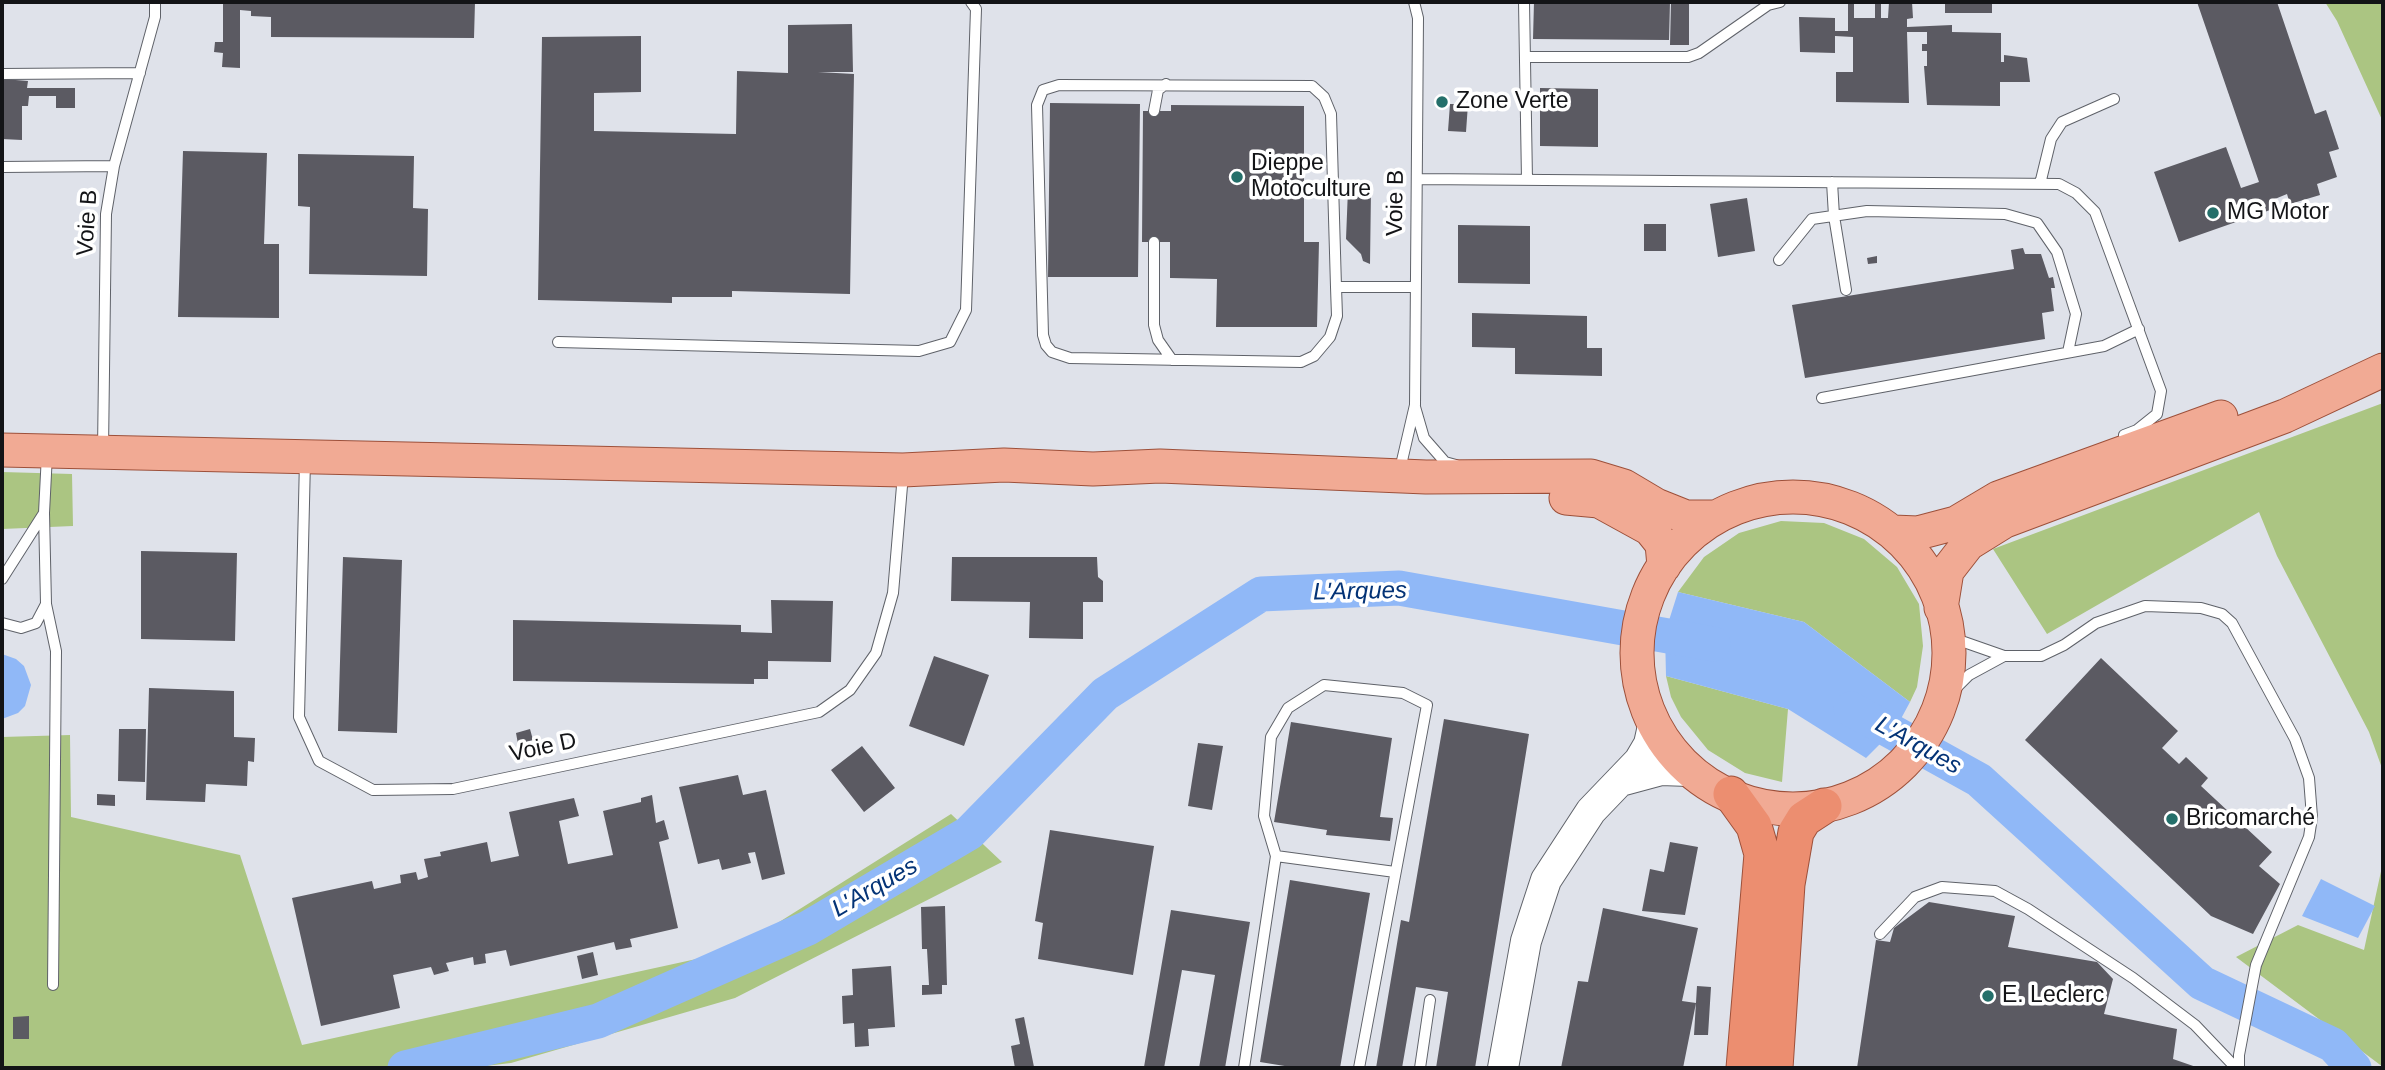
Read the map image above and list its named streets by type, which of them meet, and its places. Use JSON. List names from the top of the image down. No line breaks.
{"streets":{"lane":["Voie B","Voie D"]},"water":["L'Arques"],"places":["Zone Verte","Dieppe Motoculture","MG Motor","Bricomarché","E. Leclerc"]}
